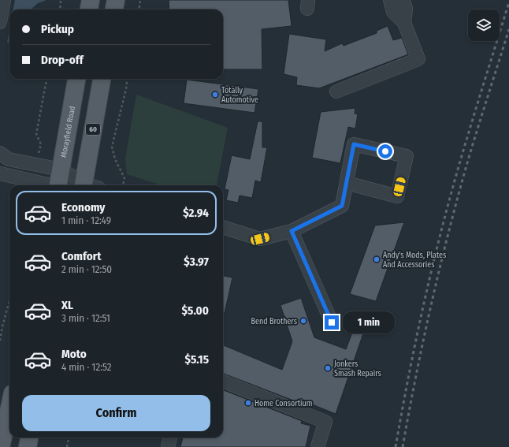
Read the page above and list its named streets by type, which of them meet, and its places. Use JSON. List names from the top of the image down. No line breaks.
{"streets":{"main road":["60","Morayfield Road"]},"places":["Totally Automotive","Andy's Mods, Plates And Accessories","Bend Brothers","Jonkers Smash Repairs","Home Consortium"],"page":{"banner":["Pickup","Drop-off"],"list":[{"name":"Economy","note":"1 min · 12:49","value":"$2.94"},{"name":"Comfort","note":"2 min · 12:50","value":"$3.97"},{"name":"XL","note":"3 min · 12:51","value":"$5.00"},{"name":"Moto","note":"4 min · 12:52","value":"$5.15"}],"bubble":"1 min","buttons":"Confirm"}}
